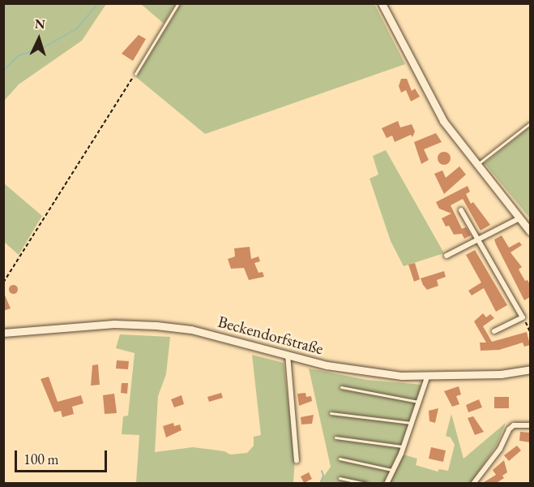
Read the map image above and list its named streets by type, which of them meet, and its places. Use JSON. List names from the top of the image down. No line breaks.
{"streets":{"street":["Beckendorfstraße"]},"scale_bar":"100 m","north":"top"}
